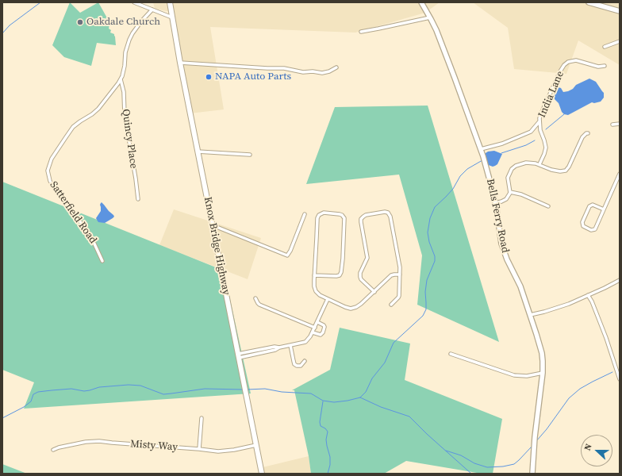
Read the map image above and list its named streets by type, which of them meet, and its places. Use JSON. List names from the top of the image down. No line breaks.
{"streets":{"main road":["Bells Ferry Road","Knox Bridge Highway"],"street":["India Lane","Quincy Place","Satterfield Road","Misty Way"]},"crossings":[["Quincy Place","Satterfield Road"],["Knox Bridge Highway","Misty Way"]],"places":["Oakdale Church","NAPA Auto Parts"],"north":"left"}
